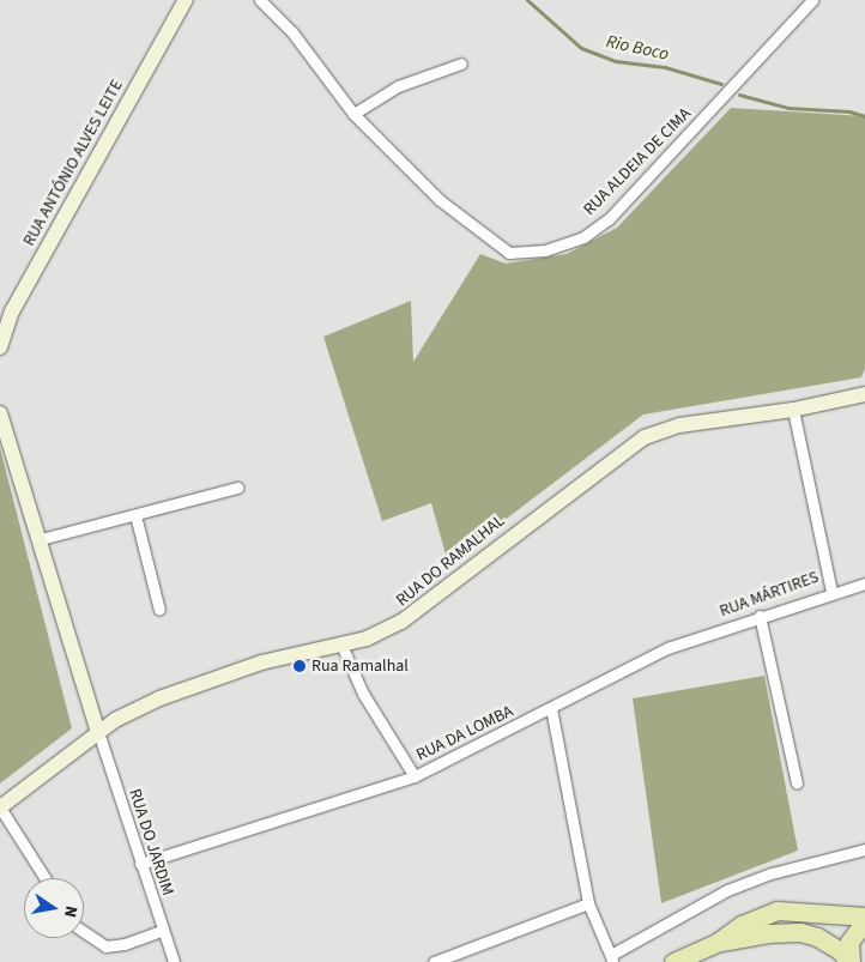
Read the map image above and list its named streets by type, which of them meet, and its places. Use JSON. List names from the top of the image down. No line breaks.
{"streets":{"street":["RUA ALDEIA DE CIMA","RUA ANTÓNIO ALVES LEITE","RUA DO RAMALHAL","RUA MÁRTIRES","RUA DA LOMBA","RUA DO JARDIM"]},"crossings":[["RUA DO RAMALHAL","RUA MÁRTIRES"],["RUA DO RAMALHAL","RUA DO JARDIM"],["RUA MÁRTIRES","RUA DA LOMBA"],["RUA DA LOMBA","RUA DO JARDIM"]],"water":["Rio Boco"],"places":["Rua Ramalhal"],"north":"right"}
